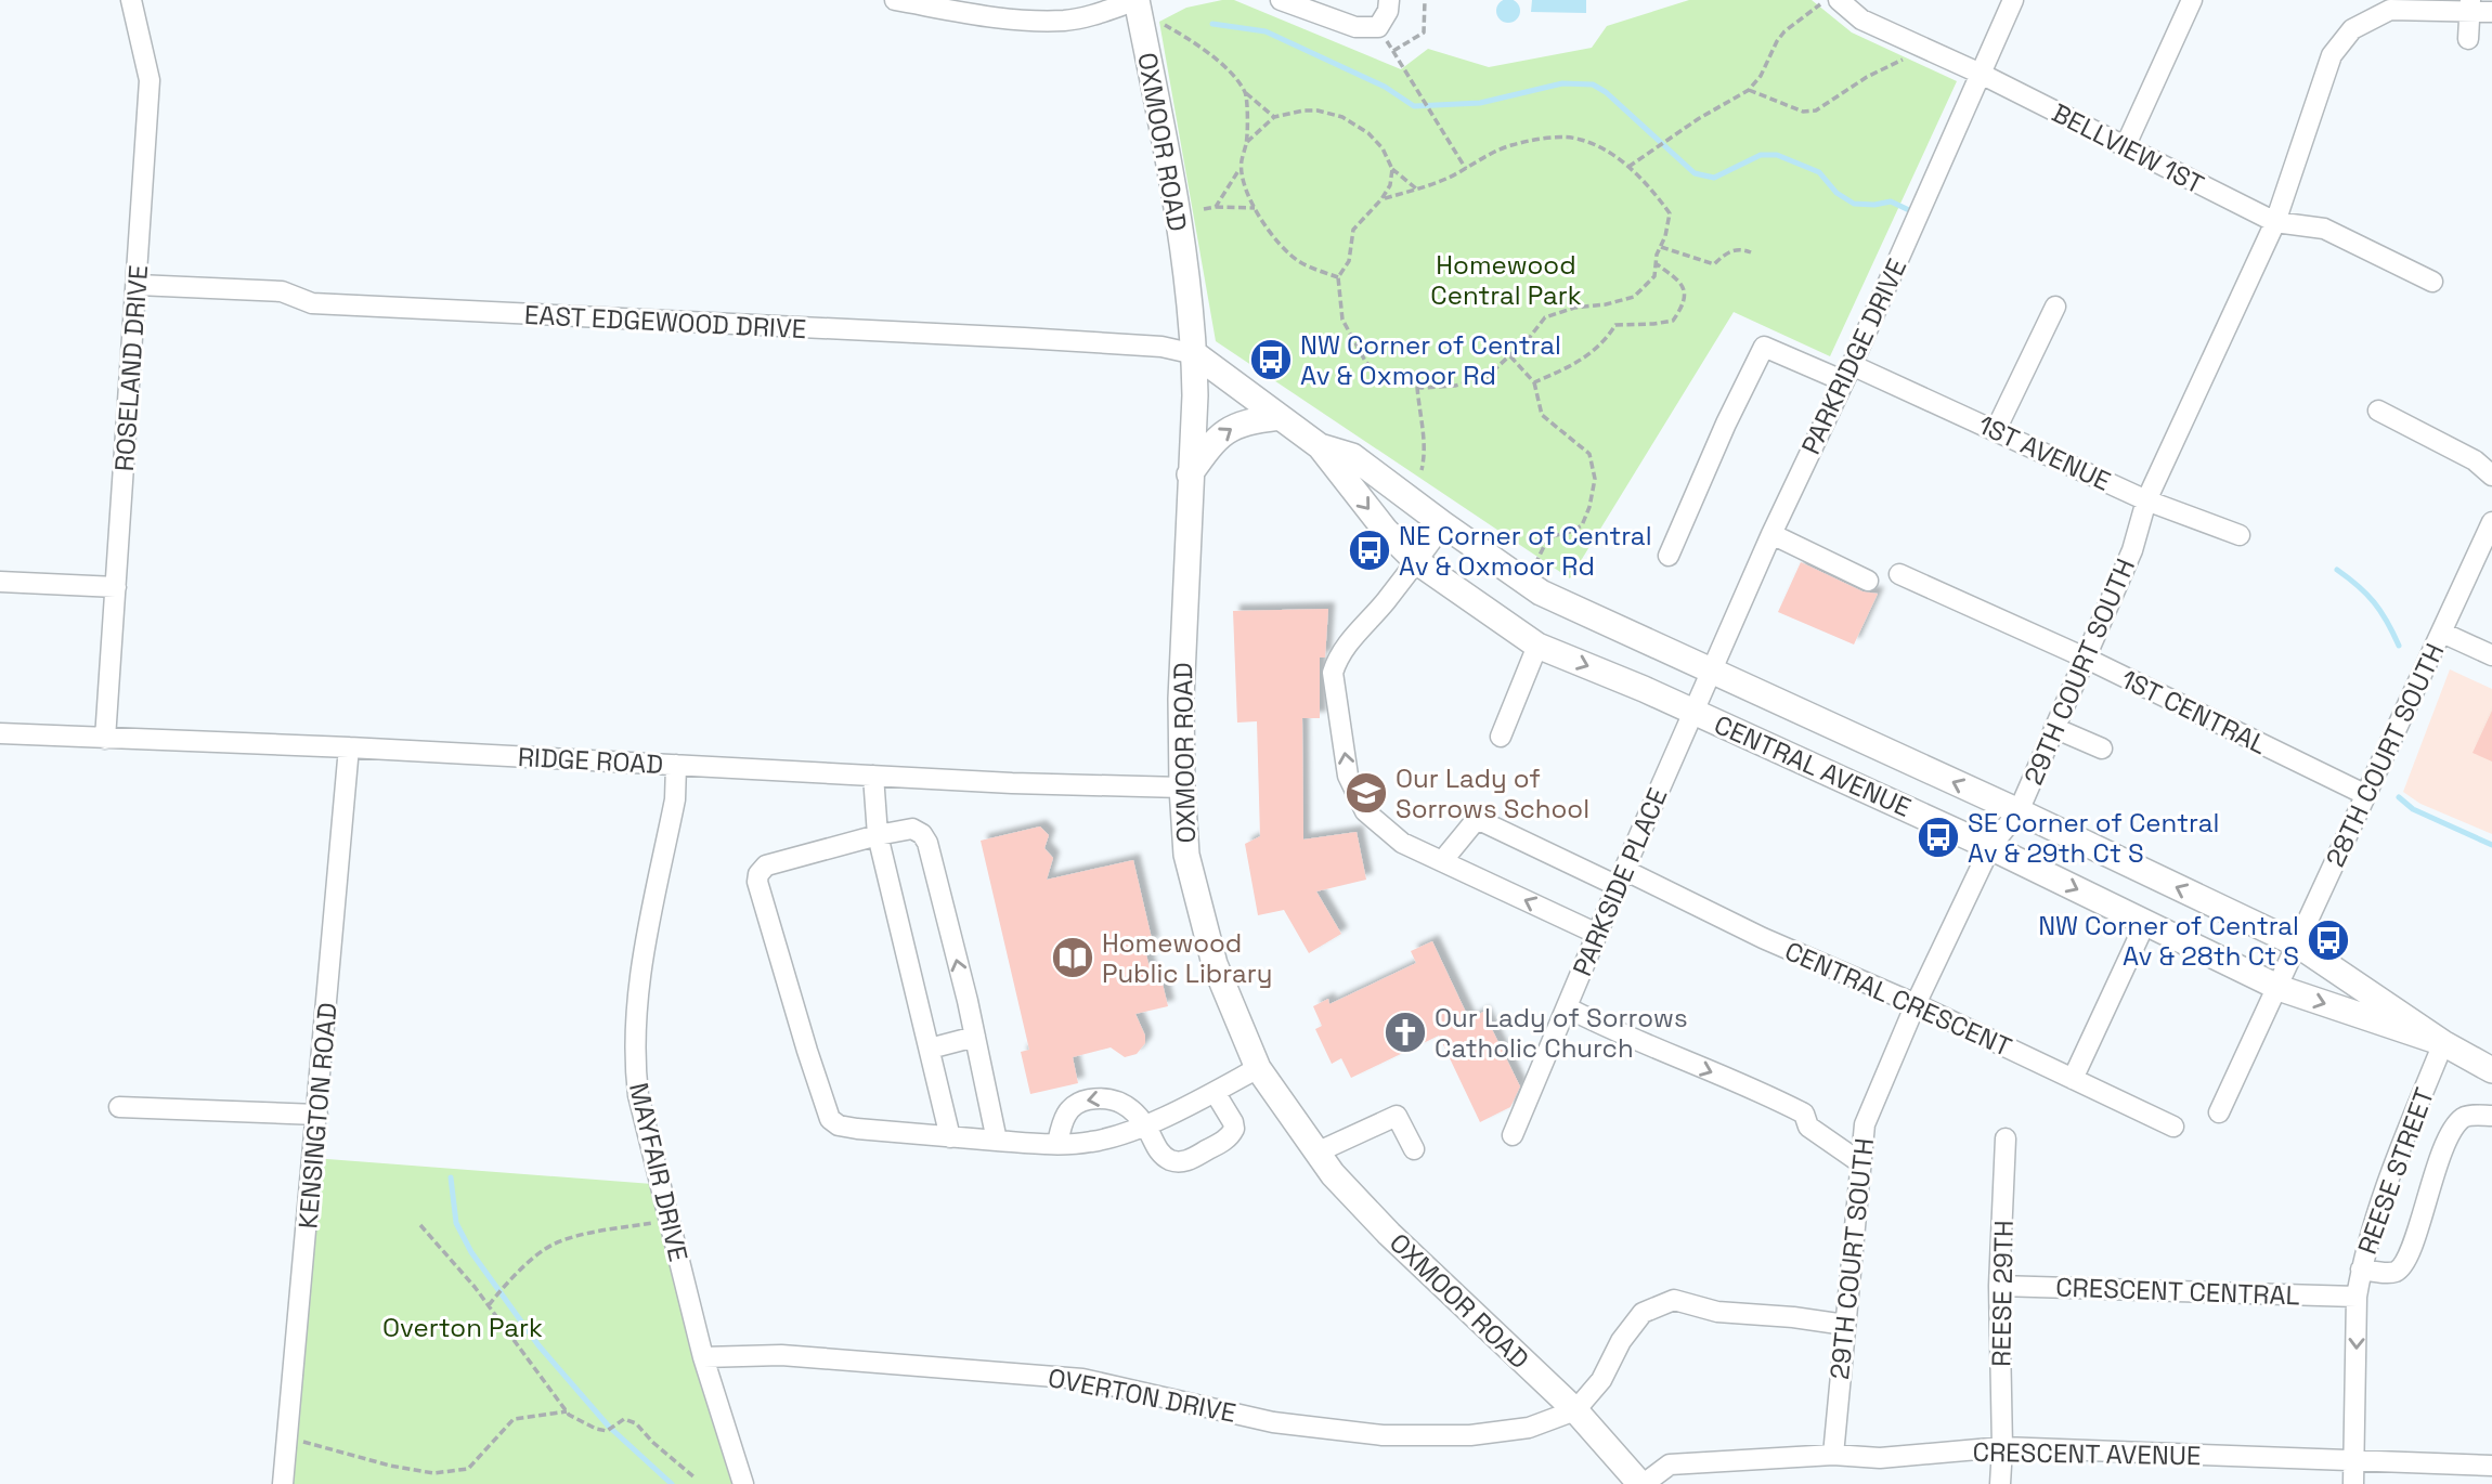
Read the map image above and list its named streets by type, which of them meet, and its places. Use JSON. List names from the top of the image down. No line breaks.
{"streets":{"main road":["OXMOOR ROAD","CENTRAL AVENUE"],"street":["BELLVIEW 1ST","EAST EDGEWOOD DRIVE","PARKRIDGE DRIVE","ROSELAND DRIVE","1ST AVENUE","29TH COURT SOUTH","1ST CENTRAL","28TH COURT SOUTH","RIDGE ROAD","PARKSIDE PLACE","CENTRAL CRESCENT","KENSINGTON ROAD","REESE STREET","MAYFAIR DRIVE","CRESCENT CENTRAL","REESE 29TH","OVERTON DRIVE","CRESCENT AVENUE"]},"crossings":[["OXMOOR ROAD","EAST EDGEWOOD DRIVE"],["OXMOOR ROAD","RIDGE ROAD"],["OXMOOR ROAD","CENTRAL AVENUE"],["OXMOOR ROAD","OVERTON DRIVE"],["OXMOOR ROAD","CRESCENT AVENUE"],["BELLVIEW 1ST","PARKRIDGE DRIVE"],["BELLVIEW 1ST","29TH COURT SOUTH"],["EAST EDGEWOOD DRIVE","ROSELAND DRIVE"],["EAST EDGEWOOD DRIVE","CENTRAL AVENUE"],["PARKRIDGE DRIVE","1ST AVENUE"],["PARKRIDGE DRIVE","CENTRAL AVENUE"],["PARKRIDGE DRIVE","PARKSIDE PLACE"],["ROSELAND DRIVE","RIDGE ROAD"],["1ST AVENUE","29TH COURT SOUTH"],["29TH COURT SOUTH","1ST CENTRAL"],["29TH COURT SOUTH","CENTRAL AVENUE"],["29TH COURT SOUTH","CENTRAL CRESCENT"],["29TH COURT SOUTH","CRESCENT AVENUE"],["1ST CENTRAL","28TH COURT SOUTH"],["28TH COURT SOUTH","CENTRAL AVENUE"],["RIDGE ROAD","KENSINGTON ROAD"],["RIDGE ROAD","MAYFAIR DRIVE"],["CENTRAL AVENUE","PARKSIDE PLACE"],["CENTRAL AVENUE","REESE STREET"],["PARKSIDE PLACE","CENTRAL CRESCENT"],["REESE STREET","CRESCENT CENTRAL"],["REESE STREET","CRESCENT AVENUE"],["MAYFAIR DRIVE","OVERTON DRIVE"],["CRESCENT CENTRAL","REESE 29TH"],["REESE 29TH","CRESCENT AVENUE"]],"one_way":["REESE STREET"],"parks":["Homewood Central Park","Overton Park"],"places":{"bus stop":["NW Corner of Central Av & Oxmoor Rd","NE Corner of Central Av & Oxmoor Rd","SE Corner of Central Av & 29th Ct S","NW Corner of Central Av & 28th Ct S"],"school or university":["Our Lady of Sorrows School"],"library":["Homewood Public Library"],"church":["Our Lady of Sorrows Catholic Church"]}}
